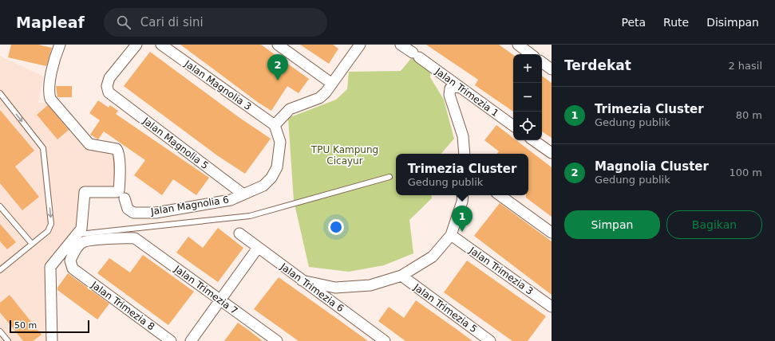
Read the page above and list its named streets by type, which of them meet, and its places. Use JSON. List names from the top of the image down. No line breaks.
{"streets":{"street":["Jalan Magnolia 3","Jalan Trimezia 1","Jalan Magnolia 5","Jalan Magnolia 6","Jalan Trimezia 3","Jalan Trimezia 6","Jalan Trimezia 7","Jalan Trimezia 8","Jalan Trimezia 5"]},"crossings":[["Jalan Magnolia 3","Jalan Magnolia 6"],["Jalan Magnolia 5","Jalan Magnolia 6"],["Jalan Trimezia 7","Jalan Trimezia 8"]],"parks":["TPU Kampung Cicayur"],"scale_bar":"50 m","page":{"header":"Mapleaf","search":"Cari di sini","nav":["Peta","Rute","Disimpan"],"heading":["Terdekat","2 hasil"],"map_buttons":["+","−"],"pins":["2","1"],"list":[{"mark":"1","name":"Trimezia Cluster","note":"Gedung publik","value":"80 m"},{"mark":"2","name":"Magnolia Cluster","note":"Gedung publik","value":"100 m"}],"popup":["Trimezia Cluster","Gedung publik"],"buttons":["Simpan","Bagikan"],"scale":"50 m"}}
